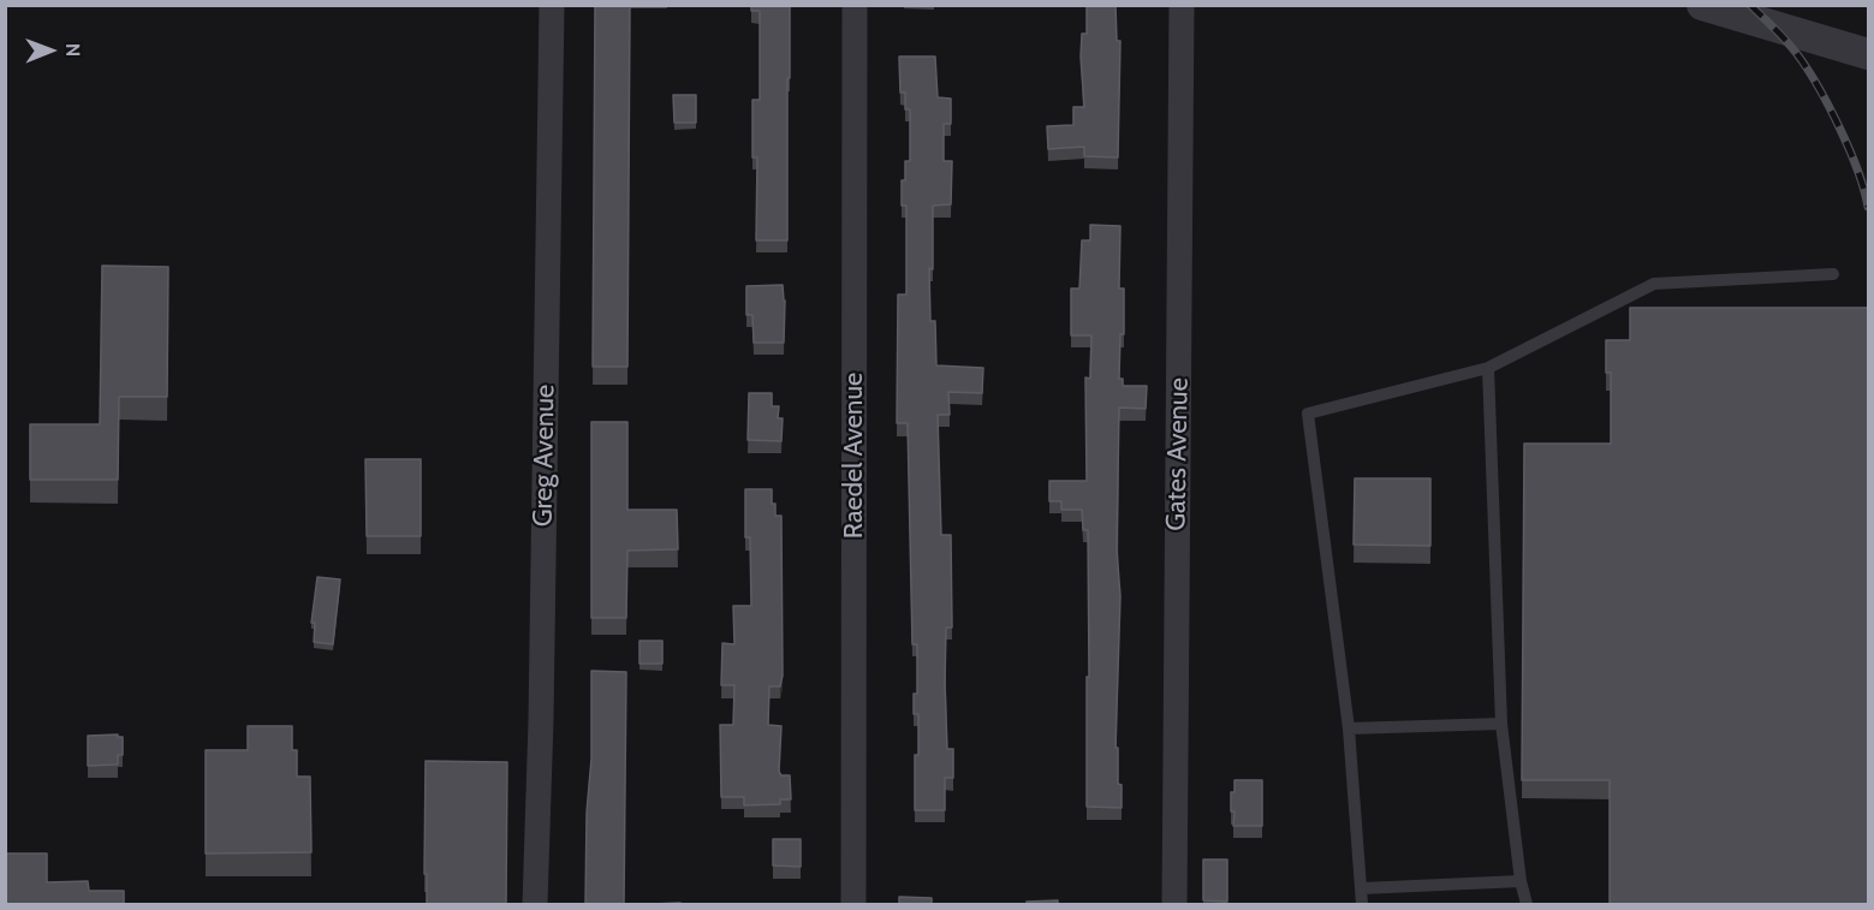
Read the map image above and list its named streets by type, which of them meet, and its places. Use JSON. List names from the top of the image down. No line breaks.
{"streets":{"street":["Gates Avenue","Greg Avenue","Raedel Avenue"]},"north":"right"}
